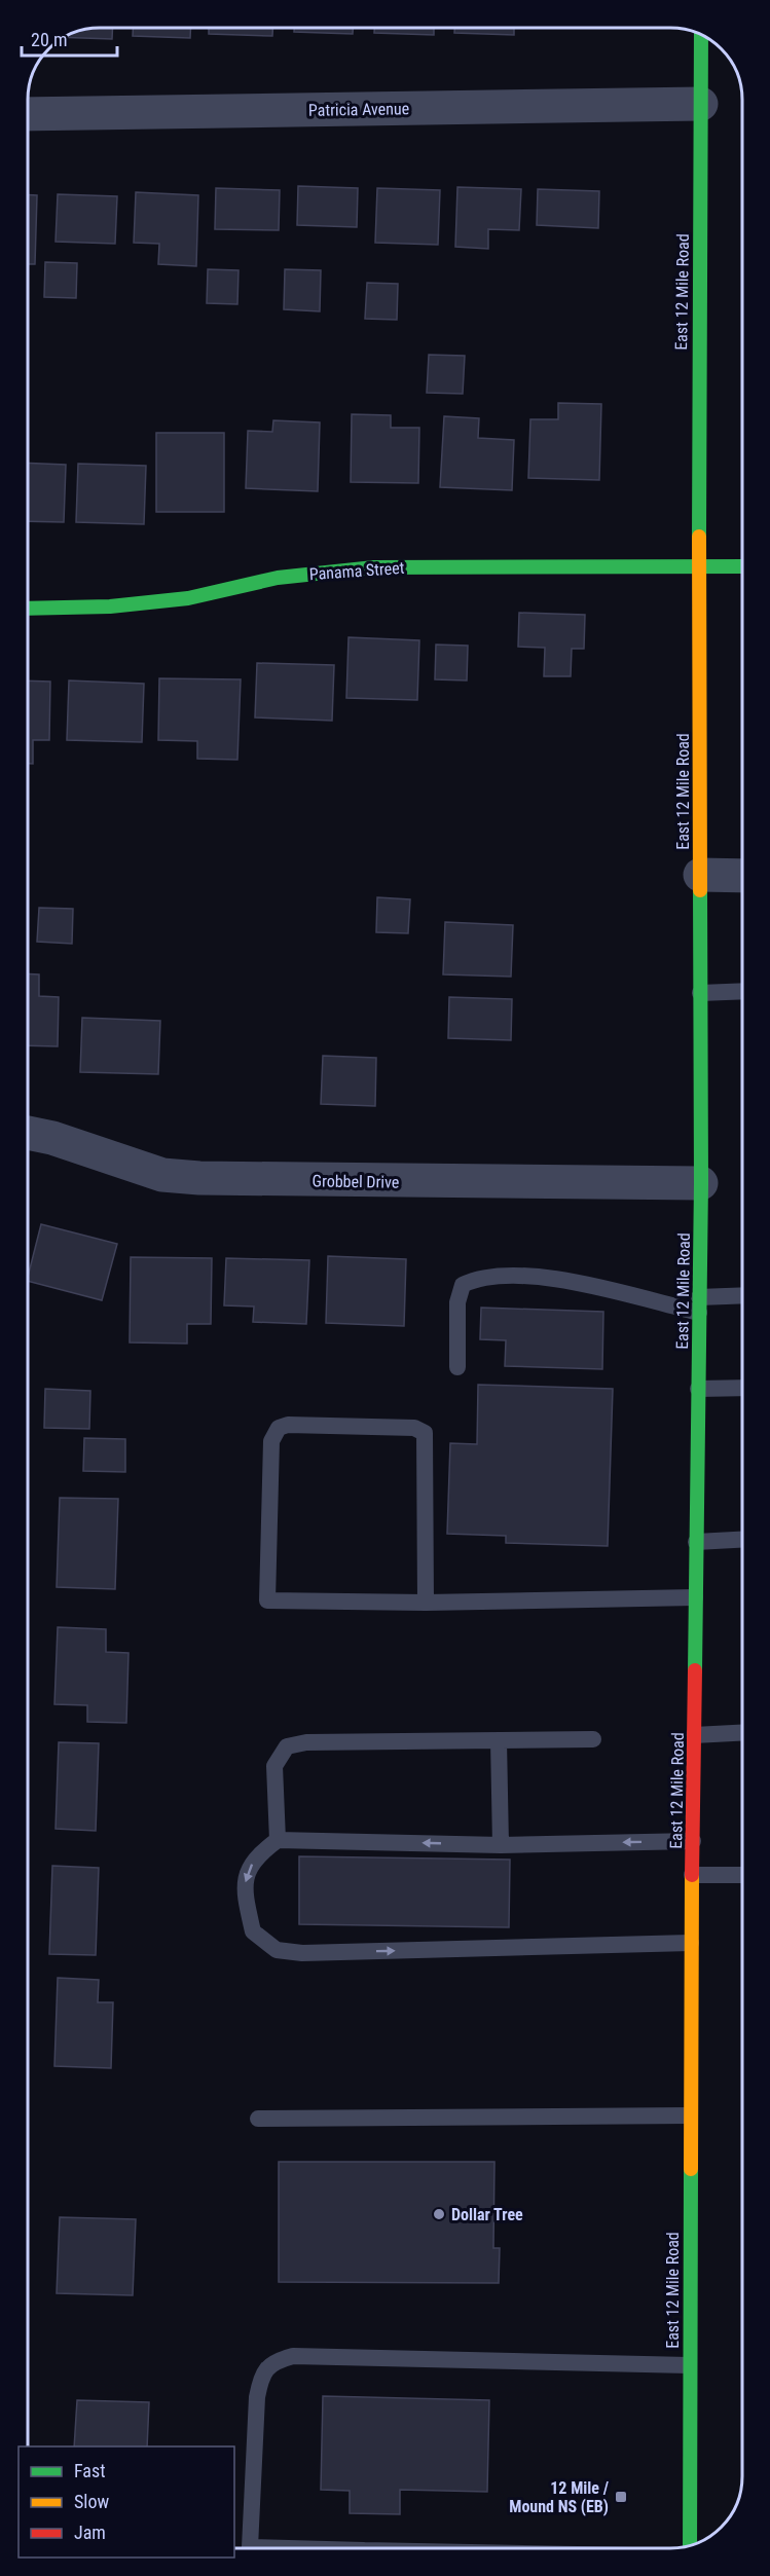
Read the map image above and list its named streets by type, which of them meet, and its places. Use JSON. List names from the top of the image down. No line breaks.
{"streets":{"main road":["East 12 Mile Road","Panama Street"],"street":["Patricia Avenue","Grobbel Drive"]},"crossings":[["Patricia Avenue","East 12 Mile Road"],["East 12 Mile Road","Panama Street"],["East 12 Mile Road","Grobbel Drive"]],"places":{"other":["Dollar Tree"],"transit":["12 Mile / Mound NS (EB)"]},"legend":["Fast","Slow","Jam"],"scale_bar":"20 m"}
